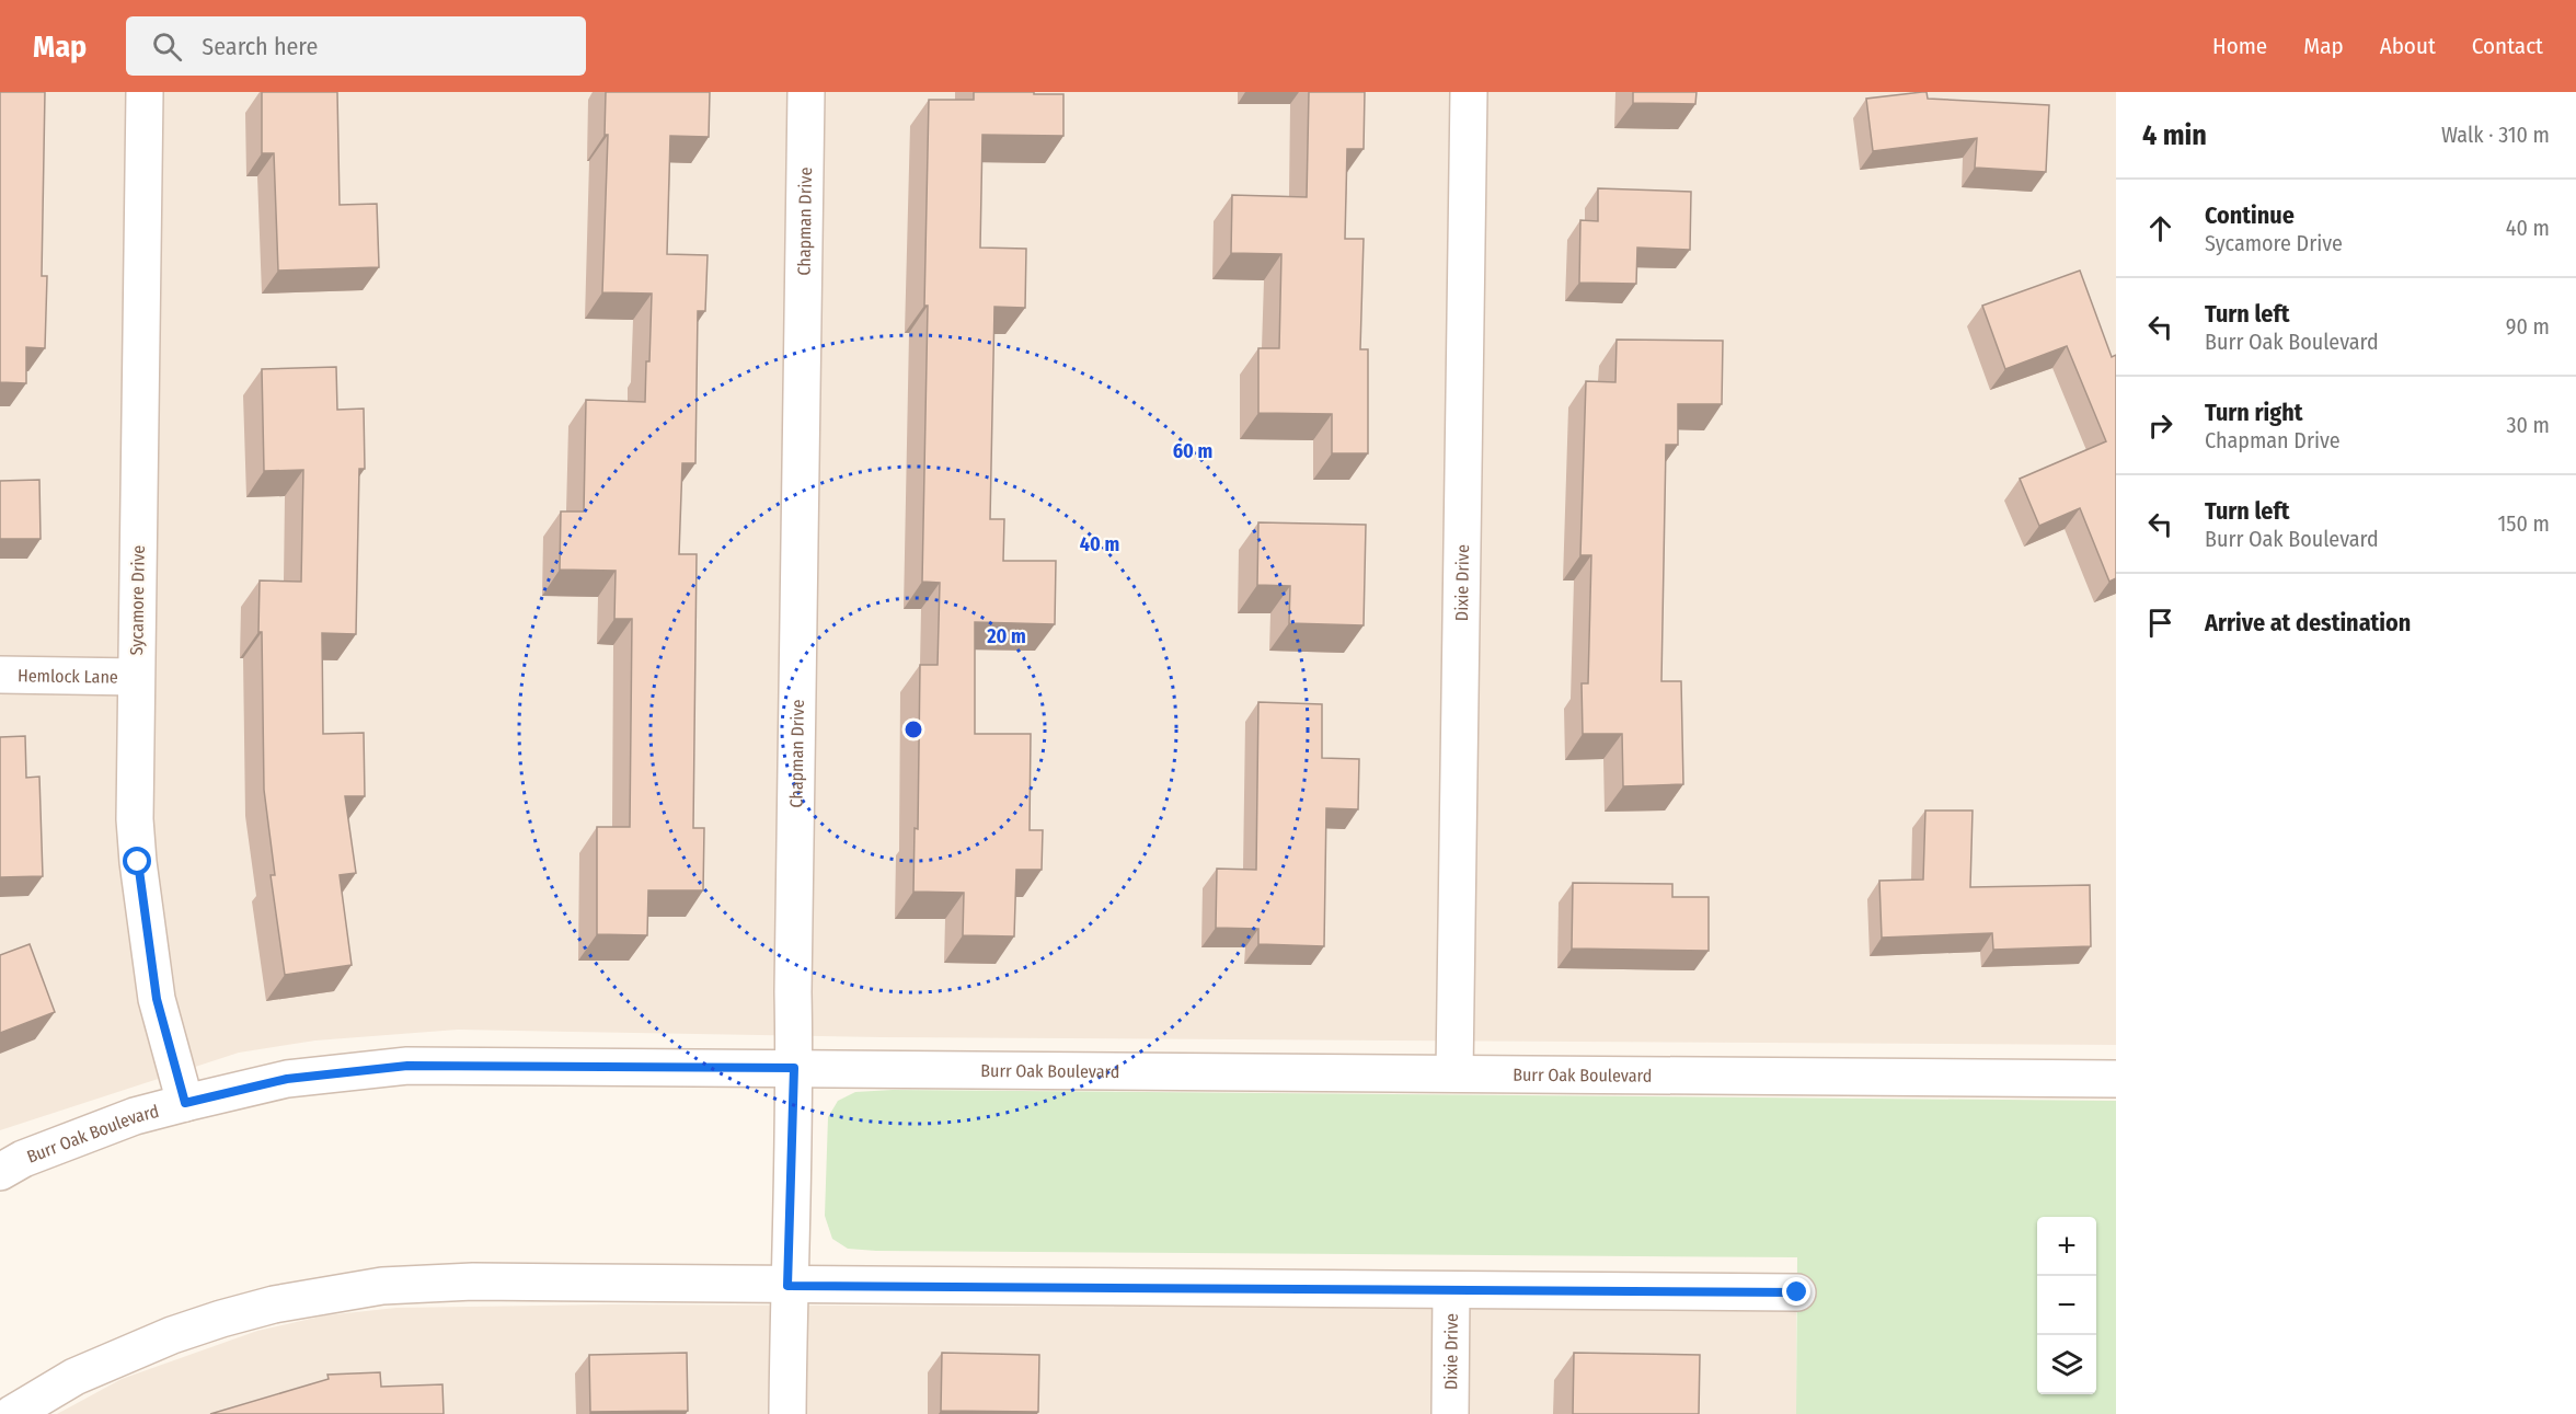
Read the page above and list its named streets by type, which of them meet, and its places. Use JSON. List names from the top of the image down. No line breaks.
{"streets":{"street":["Chapman Drive","Dixie Drive","Sycamore Drive","Hemlock Lane","Burr Oak Boulevard"]},"crossings":[["Chapman Drive","Burr Oak Boulevard"],["Dixie Drive","Burr Oak Boulevard"],["Sycamore Drive","Hemlock Lane"],["Sycamore Drive","Burr Oak Boulevard"]],"page":{"header":"Map","search":"Search here","nav":["Home","Map","About","Contact"],"heading":["4 min","Walk · 310 m"],"list":[["Continue","Sycamore Drive","40 m"],["Turn left","Burr Oak Boulevard","90 m"],["Turn right","Chapman Drive","30 m"],["Turn left","Burr Oak Boulevard","150 m"],"Arrive at destination"],"map_buttons":["+","−"]},"rings":["60 m","40 m","20 m"]}
